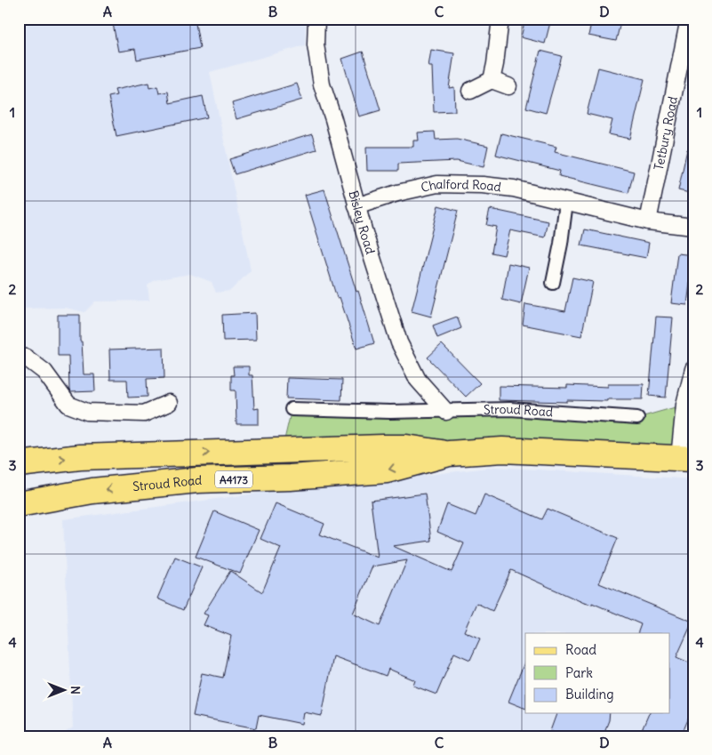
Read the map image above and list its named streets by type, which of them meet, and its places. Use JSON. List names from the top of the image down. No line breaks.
{"streets":{"main road":["Stroud Road","A4173"],"street":["Tetbury Road","Chalford Road","Bisley Road"]},"crossings":[["Tetbury Road","Chalford Road"],["Chalford Road","Bisley Road"],["Bisley Road","Stroud Road"]],"legend":["Road","Park","Building"],"north":"right","grid":{"columns":["A","B","C","D"],"rows":["1","2","3","4"]}}
